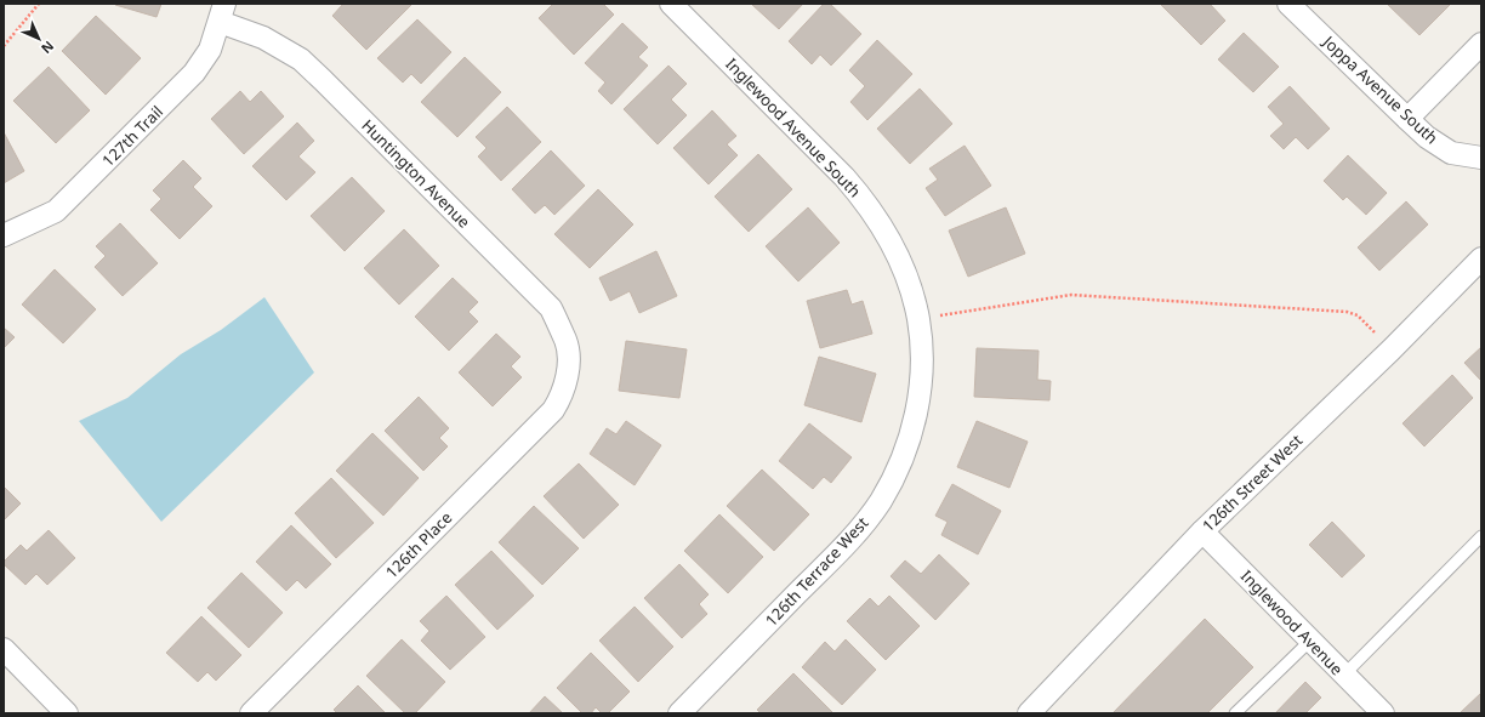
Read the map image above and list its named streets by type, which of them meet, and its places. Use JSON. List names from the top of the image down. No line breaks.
{"streets":{"street":["Joppa Avenue South","Inglewood Avenue South","127th Trail","Huntington Avenue","126th Street West","126th Place","126th Terrace West","Inglewood Avenue"]},"crossings":[["Inglewood Avenue South","126th Terrace West"],["127th Trail","Huntington Avenue"],["Huntington Avenue","126th Place"],["126th Street West","Inglewood Avenue"]],"north":"bottom right"}
